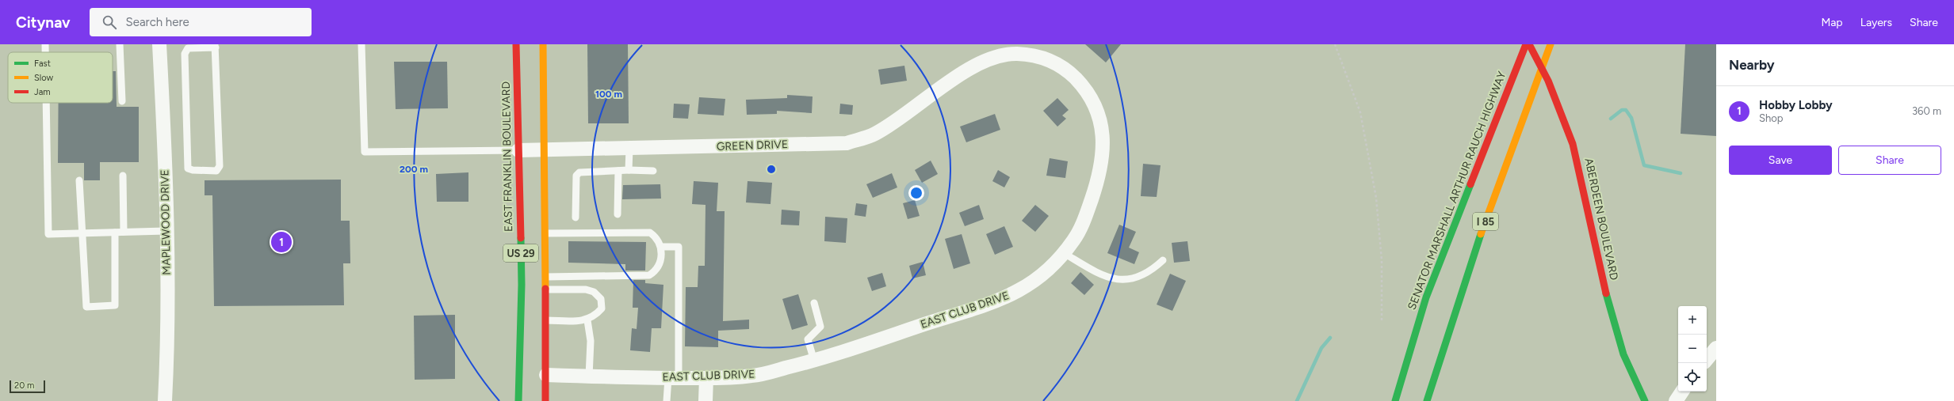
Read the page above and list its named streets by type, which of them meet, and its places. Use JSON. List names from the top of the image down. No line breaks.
{"streets":{"main road":["EAST FRANKLIN BOULEVARD","SENATOR MARSHALL ARTHUR RAUCH HIGHWAY","ABERDEEN BOULEVARD","I 85","US 29"],"street":["GREEN DRIVE","MAPLEWOOD DRIVE","EAST CLUB DRIVE"]},"crossings":[["GREEN DRIVE","EAST FRANKLIN BOULEVARD"],["GREEN DRIVE","US 29"],["GREEN DRIVE","EAST CLUB DRIVE"],["US 29","EAST CLUB DRIVE"]],"legend":["Fast","Slow","Jam"],"scale_bar":"20 m","page":{"header":"Citynav","search":"Search here","nav":["Map","Layers","Share"],"heading":"Nearby","list":[{"mark":"1","name":"Hobby Lobby","note":"Shop","value":"360 m"}],"buttons":["Save","Share"],"pins":"1","map_buttons":["+","−"],"scale":"20 m"},"rings":["100 m","200 m"]}
